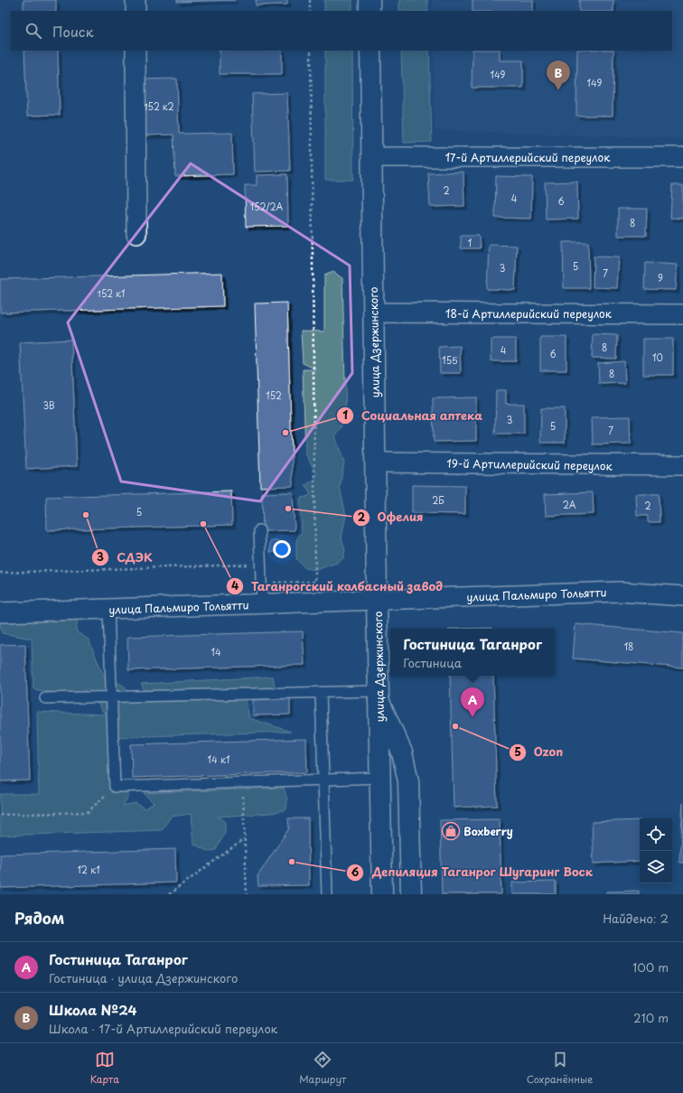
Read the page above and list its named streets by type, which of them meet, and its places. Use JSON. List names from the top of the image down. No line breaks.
{"streets":{"main road":["улица Дзержинского"],"street":["17-й Артиллерийский переулок","18-й Артиллерийский переулок","19-й Артиллерийский переулок","улица Пальмиро Тольятти"]},"crossings":[["17-й Артиллерийский переулок","улица Дзержинского"],["18-й Артиллерийский переулок","улица Дзержинского"],["улица Дзержинского","19-й Артиллерийский переулок"],["улица Дзержинского","улица Пальмиро Тольятти"]],"places":{"other":["Социальная аптека","Офелия","СДЭК","Таганрогский колбасный завод","Ozon","Депиляция Таганрог Шугаринг Воск"],"shop":["Boxberry"]},"house_numbers":["149","149","152 к2","2","4","6","152/2А","8","1","5","3","7","9","152 к1","8","4","6","10","155","8","152","3В","3","5","7","2Б","2А","2","5","18","14","14 к1","12 к1"],"page":{"search":"Поиск","pins":["B","A"],"popup":["Гостиница Таганрог","Гостиница"],"heading":["Рядом","Найдено: 2"],"list":[{"mark":"A","name":"Гостиница Таганрог","note":"Гостиница · улица Дзержинского","value":"100 m"},{"mark":"B","name":"Школа №24","note":"Школа · 17-й Артиллерийский переулок","value":"210 m"}],"nav":["Карта","Маршрут","Сохранённые"]}}
